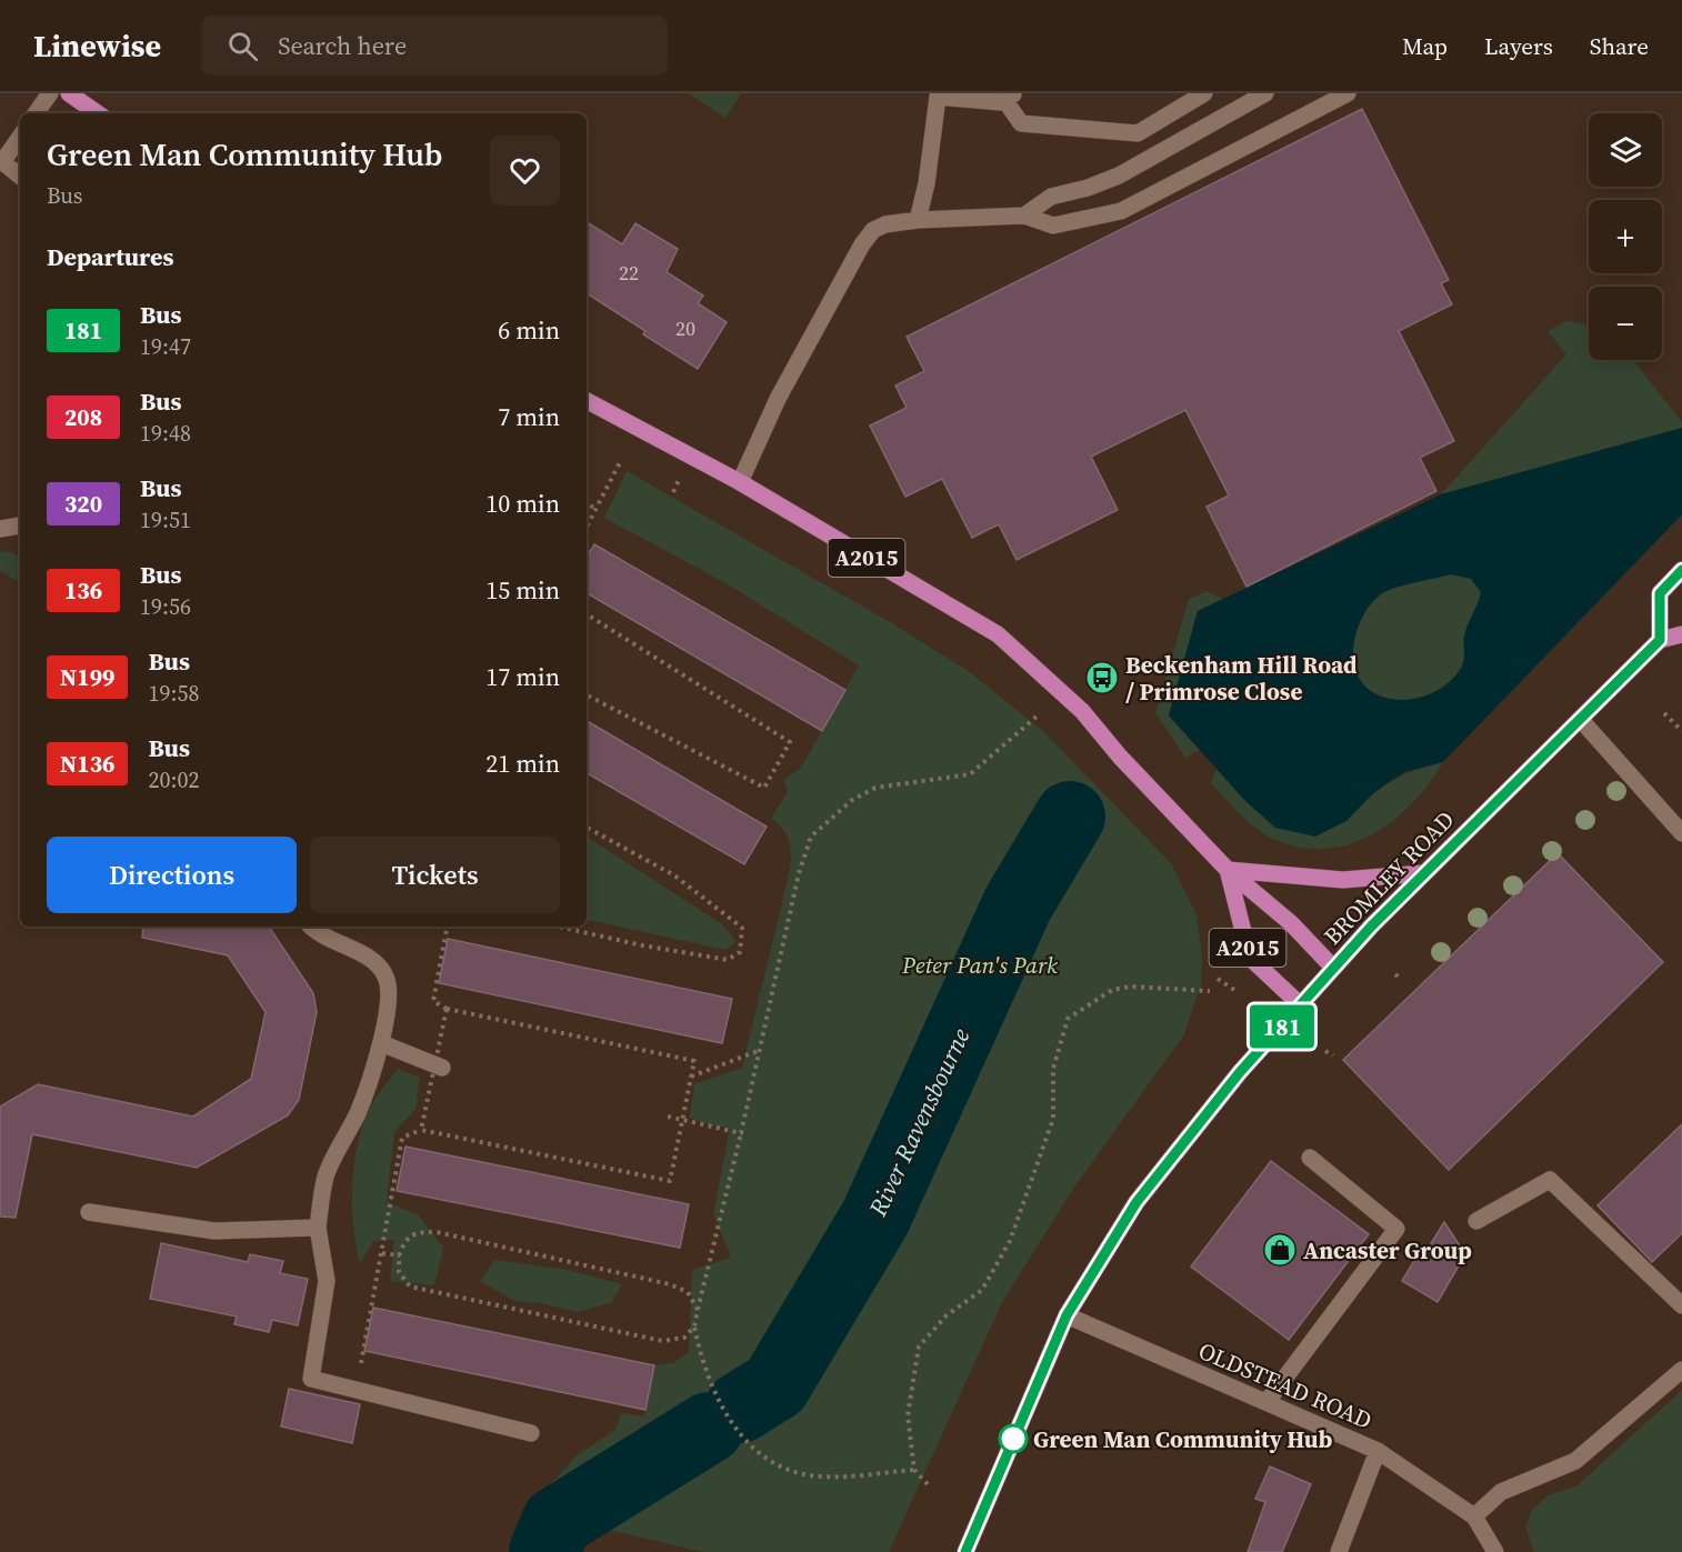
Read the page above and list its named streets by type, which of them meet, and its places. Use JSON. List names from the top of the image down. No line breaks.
{"streets":{"main road":["A2015","BROMLEY ROAD"],"street":["OLDSTEAD ROAD"]},"crossings":[["A2015","BROMLEY ROAD"],["BROMLEY ROAD","OLDSTEAD ROAD"]],"water":["River Ravensbourne"],"parks":["Peter Pan's Park"],"places":{"bus stop":["Beckenham Hill Road / Primrose Close"],"shop":["Ancaster Group"],"other":["Green Man Community Hub"]},"lines":["bus line 181"],"house_numbers":["22","20"],"page":{"header":"Linewise","search":"Search here","nav":["Map","Layers","Share"],"on_map":"181","map_buttons":["+","−"],"heading":[["Green Man Community Hub","Bus"],"Departures"],"list":[{"mark":"181","name":"Bus","note":"19:47","value":"6 min"},{"mark":"208","name":"Bus","note":"19:48","value":"7 min"},{"mark":"320","name":"Bus","note":"19:51","value":"10 min"},{"mark":"136","name":"Bus","note":"19:56","value":"15 min"},{"mark":"N199","name":"Bus","note":"19:58","value":"17 min"},{"mark":"N136","name":"Bus","note":"20:02","value":"21 min"}],"buttons":["Directions","Tickets"]}}
